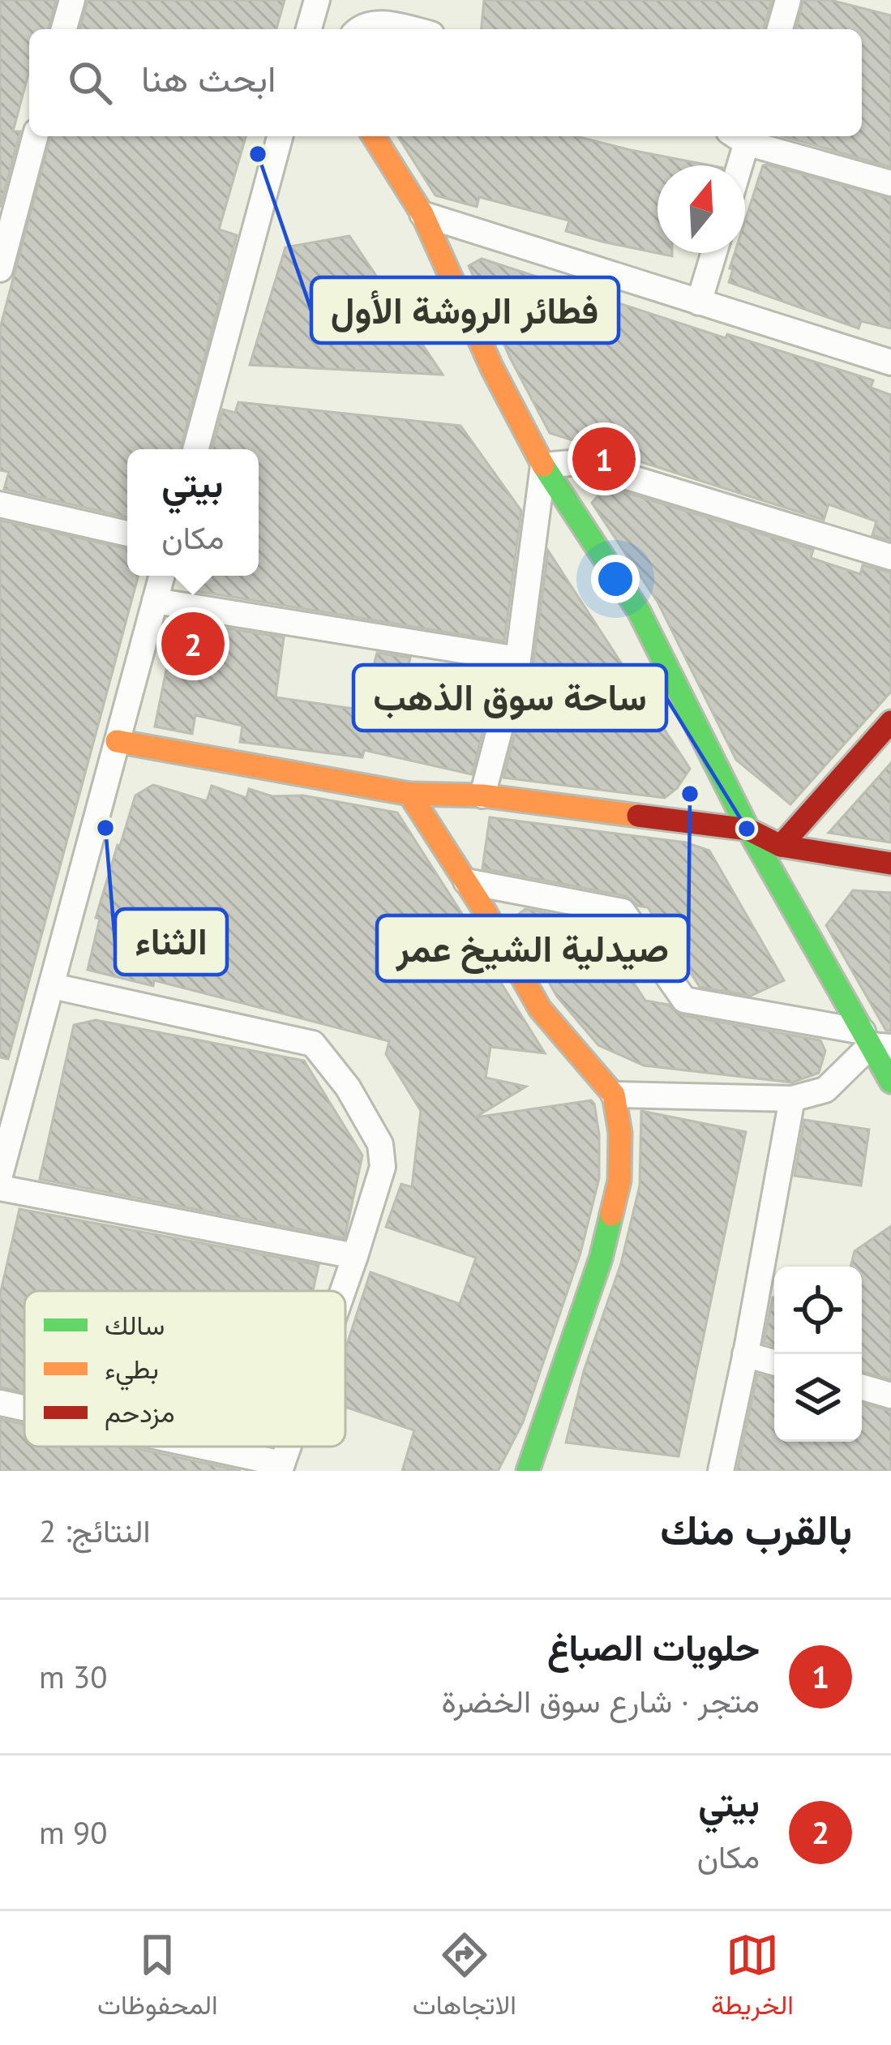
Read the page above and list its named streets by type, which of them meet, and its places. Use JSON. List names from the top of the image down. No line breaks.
{"places":["فطائر الروشة الأول","صيدلية الشيخ عمر","الثناء","ساحة سوق الذهب"],"legend":["سالك","بطيء","مزدحم"],"north":"top","page":{"search":"ابحث هنا","pins":["1","2"],"popup":["بيتي","مكان"],"heading":["بالقرب منك","النتائج: 2"],"list":[{"mark":"1","name":"حلويات الصباغ","note":"متجر · شارع سوق الخضرة","value":"30 m"},{"mark":"2","name":"بيتي","note":"مكان","value":"90 m"}],"nav":["الخريطة","الاتجاهات","المحفوظات"]}}
